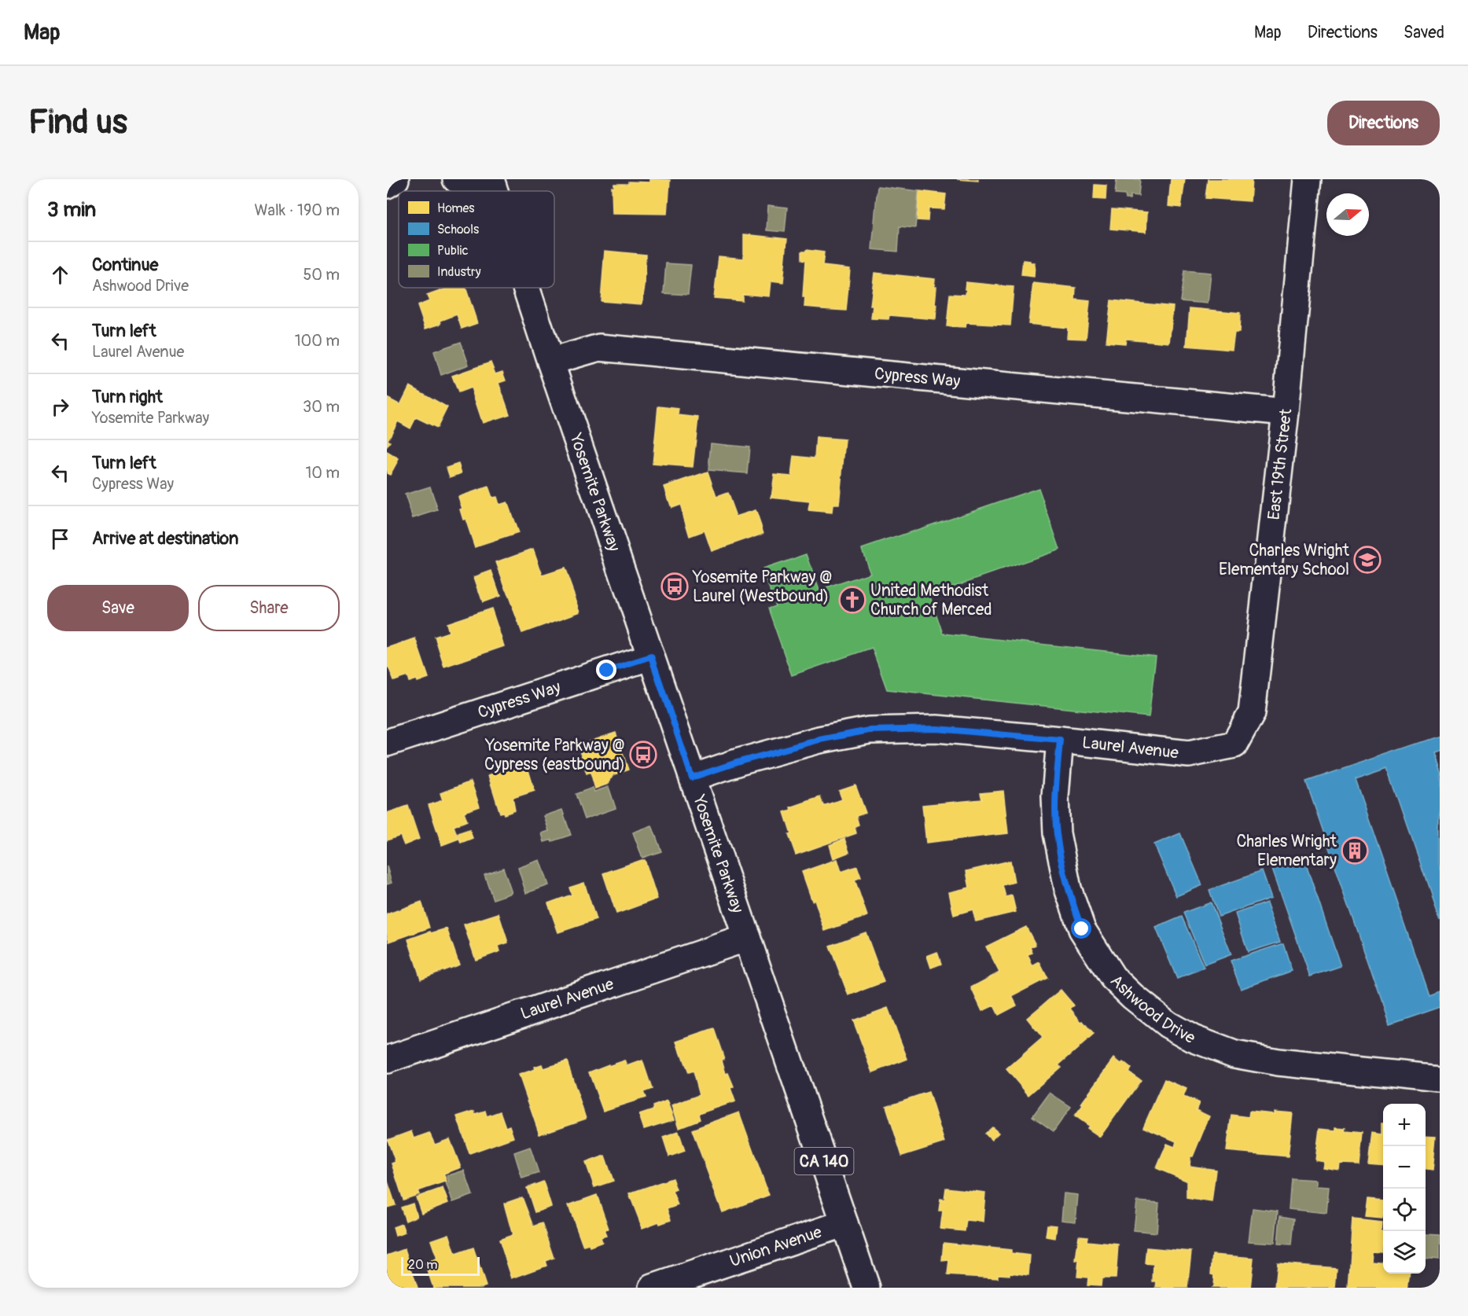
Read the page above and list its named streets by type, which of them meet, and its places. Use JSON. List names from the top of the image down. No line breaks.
{"streets":{"street":["Cypress Way","East 19th Street","Yosemite Parkway","Laurel Avenue","Ashwood Drive","CA 140","Union Avenue"]},"crossings":[["Cypress Way","East 19th Street"],["Cypress Way","Yosemite Parkway"],["East 19th Street","Laurel Avenue"],["Yosemite Parkway","Laurel Avenue"],["Yosemite Parkway","Union Avenue"],["Laurel Avenue","Ashwood Drive"]],"places":{"school or university":["Charles Wright Elementary School"],"bus stop":["Yosemite Parkway @ Laurel (Westbound)","Yosemite Parkway @ Cypress (eastbound)"],"church":["United Methodist Church of Merced"],"building":["Charles Wright Elementary"]},"legend":["Homes","Schools","Public","Industry"],"scale_bar":"20 m","north":"right","page":{"header":"Map","nav":["Map","Directions","Saved"],"buttons":["Directions",["Save","Share"]],"title":"Find us","heading":["3 min","Walk · 190 m"],"list":[["Continue","Ashwood Drive","50 m"],["Turn left","Laurel Avenue","100 m"],["Turn right","Yosemite Parkway","30 m"],["Turn left","Cypress Way","10 m"],"Arrive at destination"],"map_buttons":["+","−"],"scale":"20 m"}}
